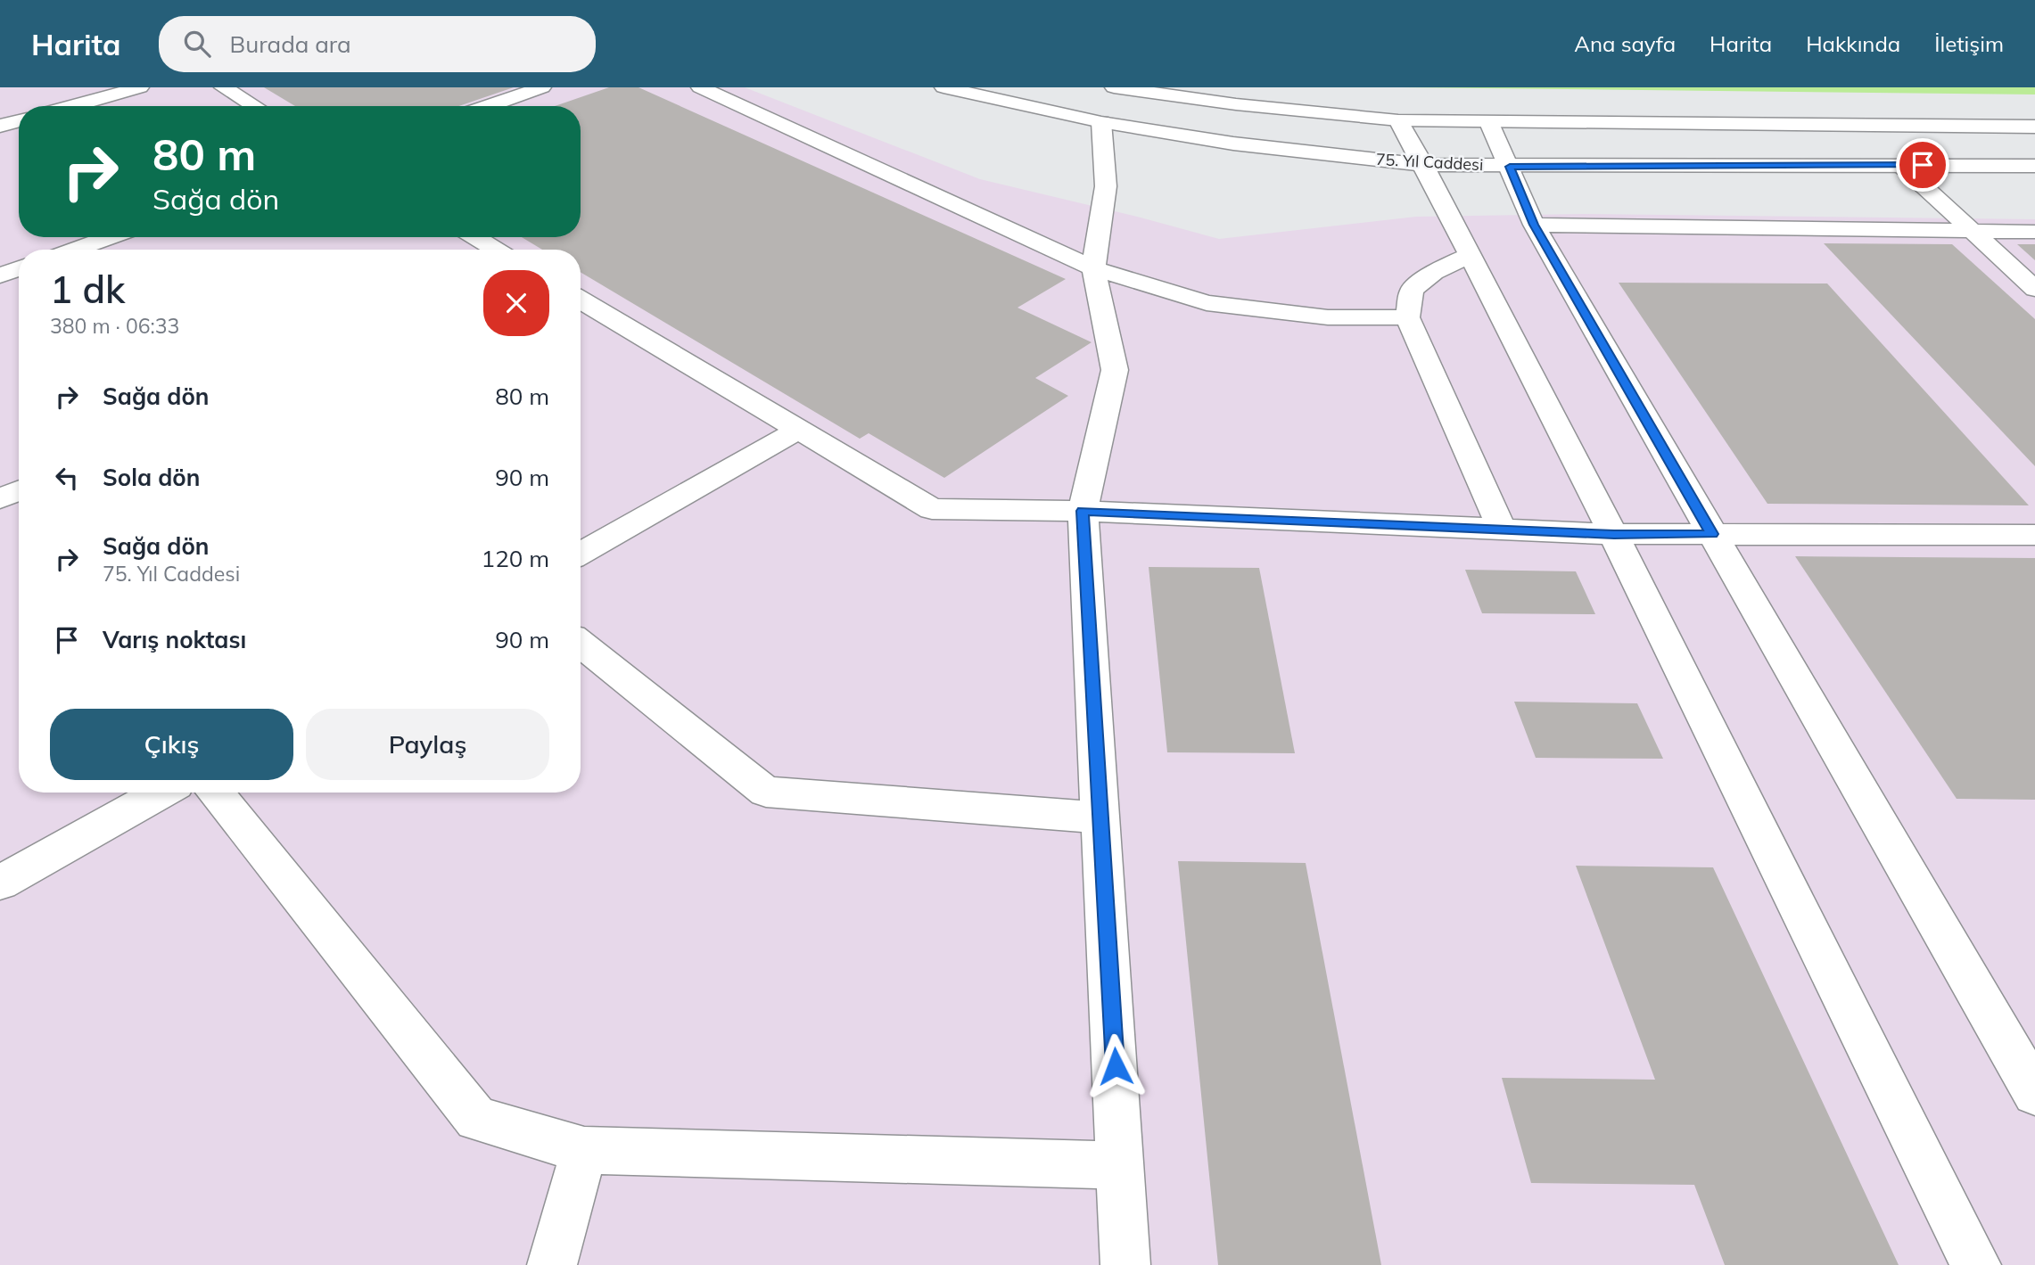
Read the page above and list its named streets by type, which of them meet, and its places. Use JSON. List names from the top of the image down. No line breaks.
{"streets":{"street":["75. Yıl Caddesi"]},"page":{"header":"Harita","search":"Burada ara","nav":["Ana sayfa","Harita","Hakkında","İletişim"],"turn":["80 m","Sağa dön"],"heading":["1 dk","380 m · 06:33"],"list":[{"name":"Sağa dön","value":"80 m"},{"name":"Sola dön","value":"90 m"},{"name":"Sağa dön","note":"75. Yıl Caddesi","value":"120 m"},{"name":"Varış noktası","value":"90 m"}],"buttons":["Çıkış","Paylaş"]}}
